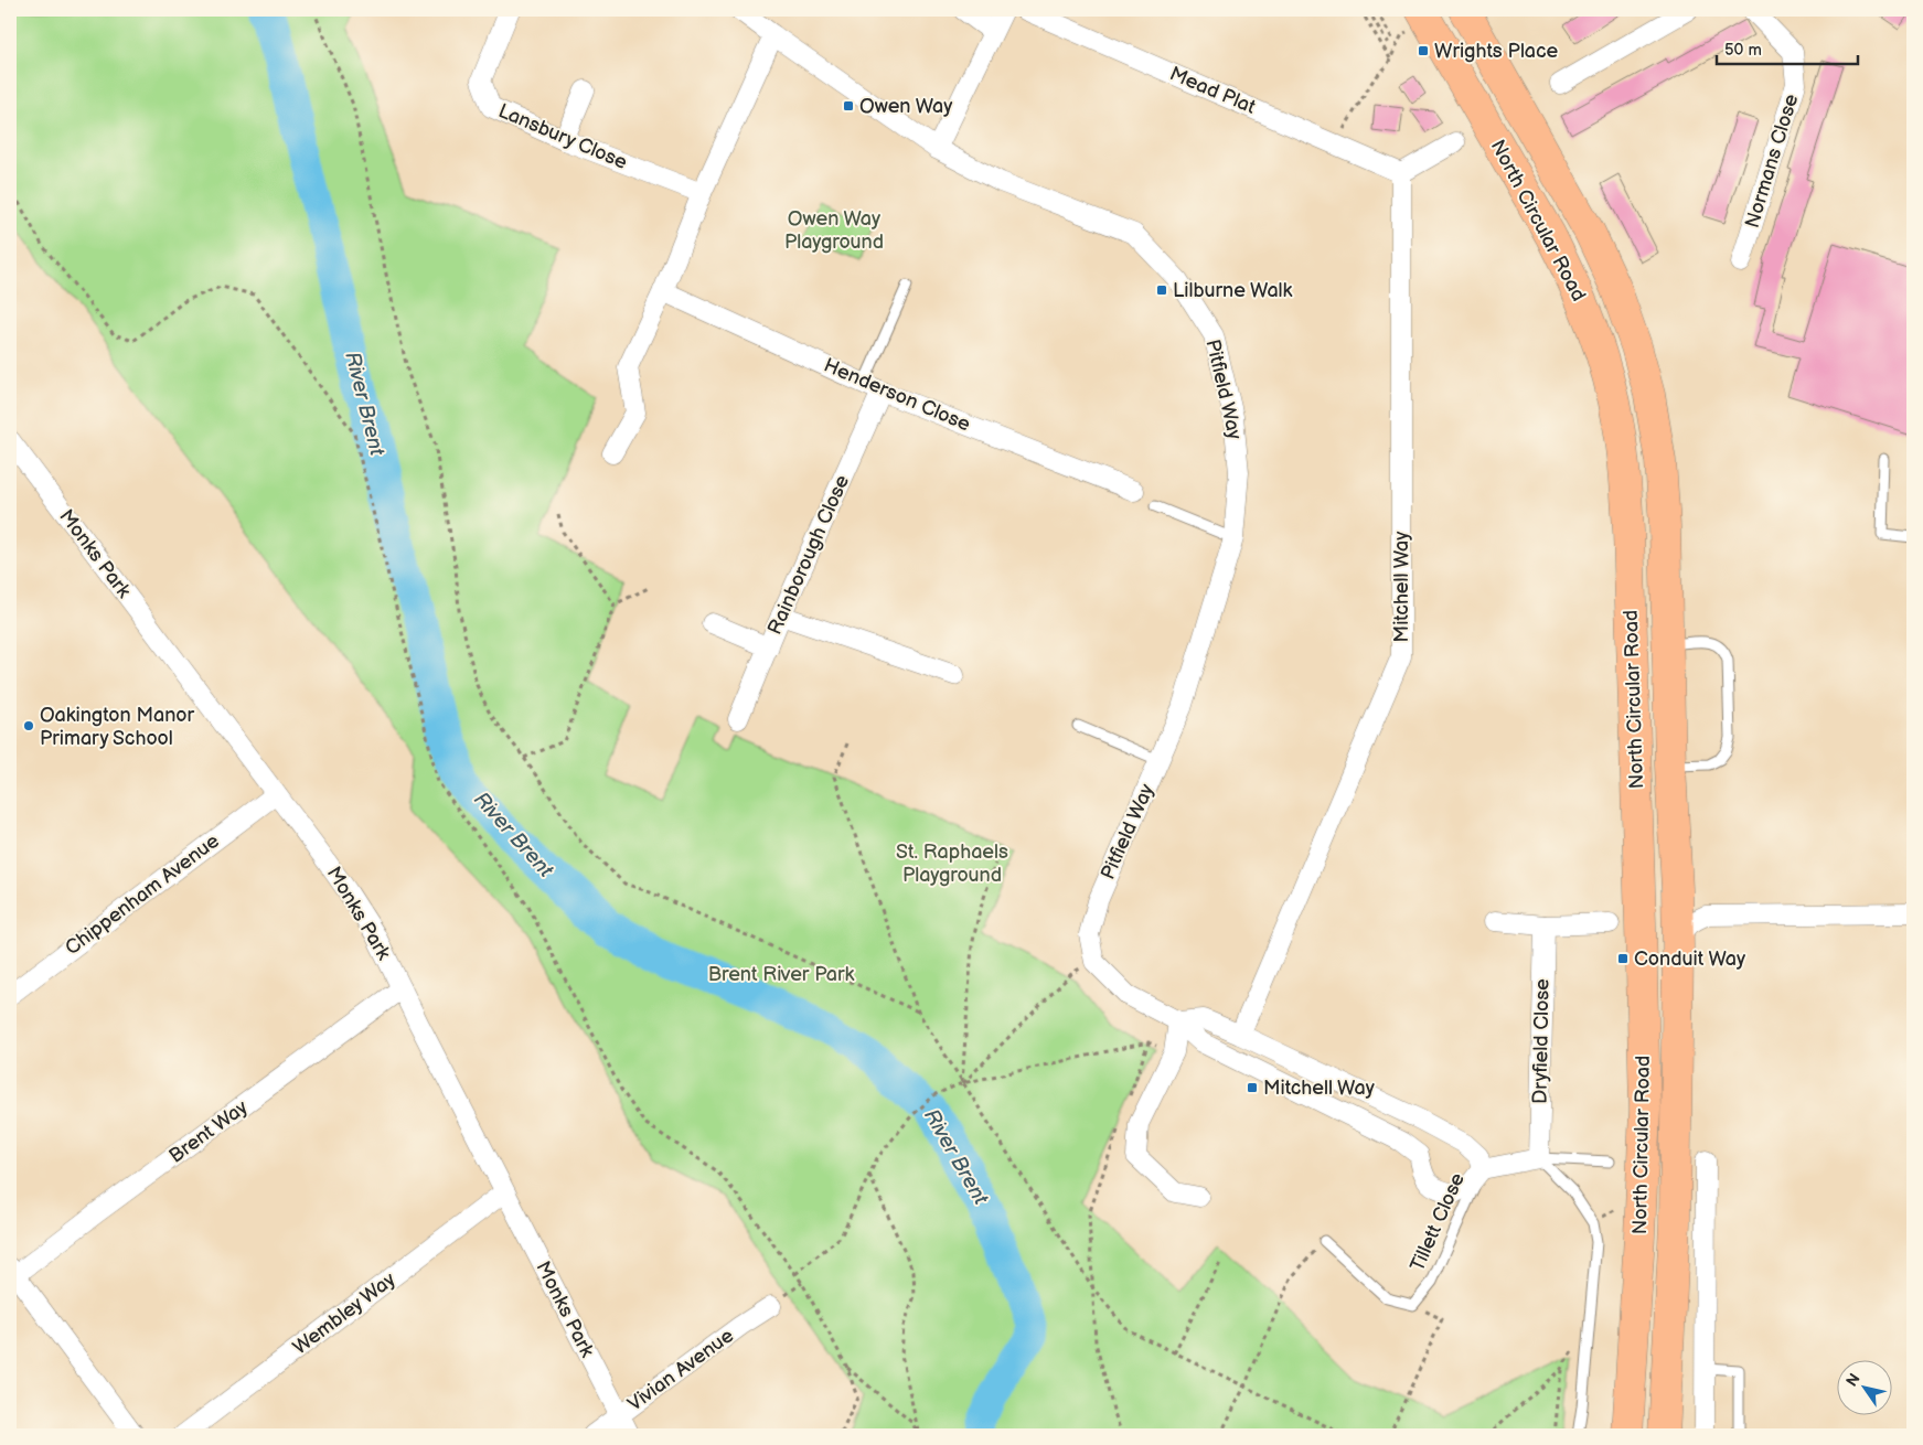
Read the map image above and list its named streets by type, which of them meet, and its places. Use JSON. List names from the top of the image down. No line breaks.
{"streets":{"highway":["North Circular Road"],"street":["Mead Plat","Lansbury Close","Normans Close","Pitfield Way","Henderson Close","Monks Park","Rainborough Close","Mitchell Way","Chippenham Avenue","Dryfield Close","Brent Way","Wembley Way","Vivian Avenue"],"lane":["Tillett Close"]},"crossings":[["Mead Plat","Mitchell Way"],["Henderson Close","Rainborough Close"],["Monks Park","Chippenham Avenue"],["Monks Park","Brent Way"],["Monks Park","Wembley Way"],["Monks Park","Vivian Avenue"]],"water":["River Brent"],"parks":["Owen Way Playground","St. Raphaels Playground","Brent River Park"],"places":{"transit":["Wrights Place","Owen Way","Lilburne Walk","Conduit Way","Mitchell Way"],"other":["Oakington Manor Primary School"]},"scale_bar":"50 m","north":"top left"}
